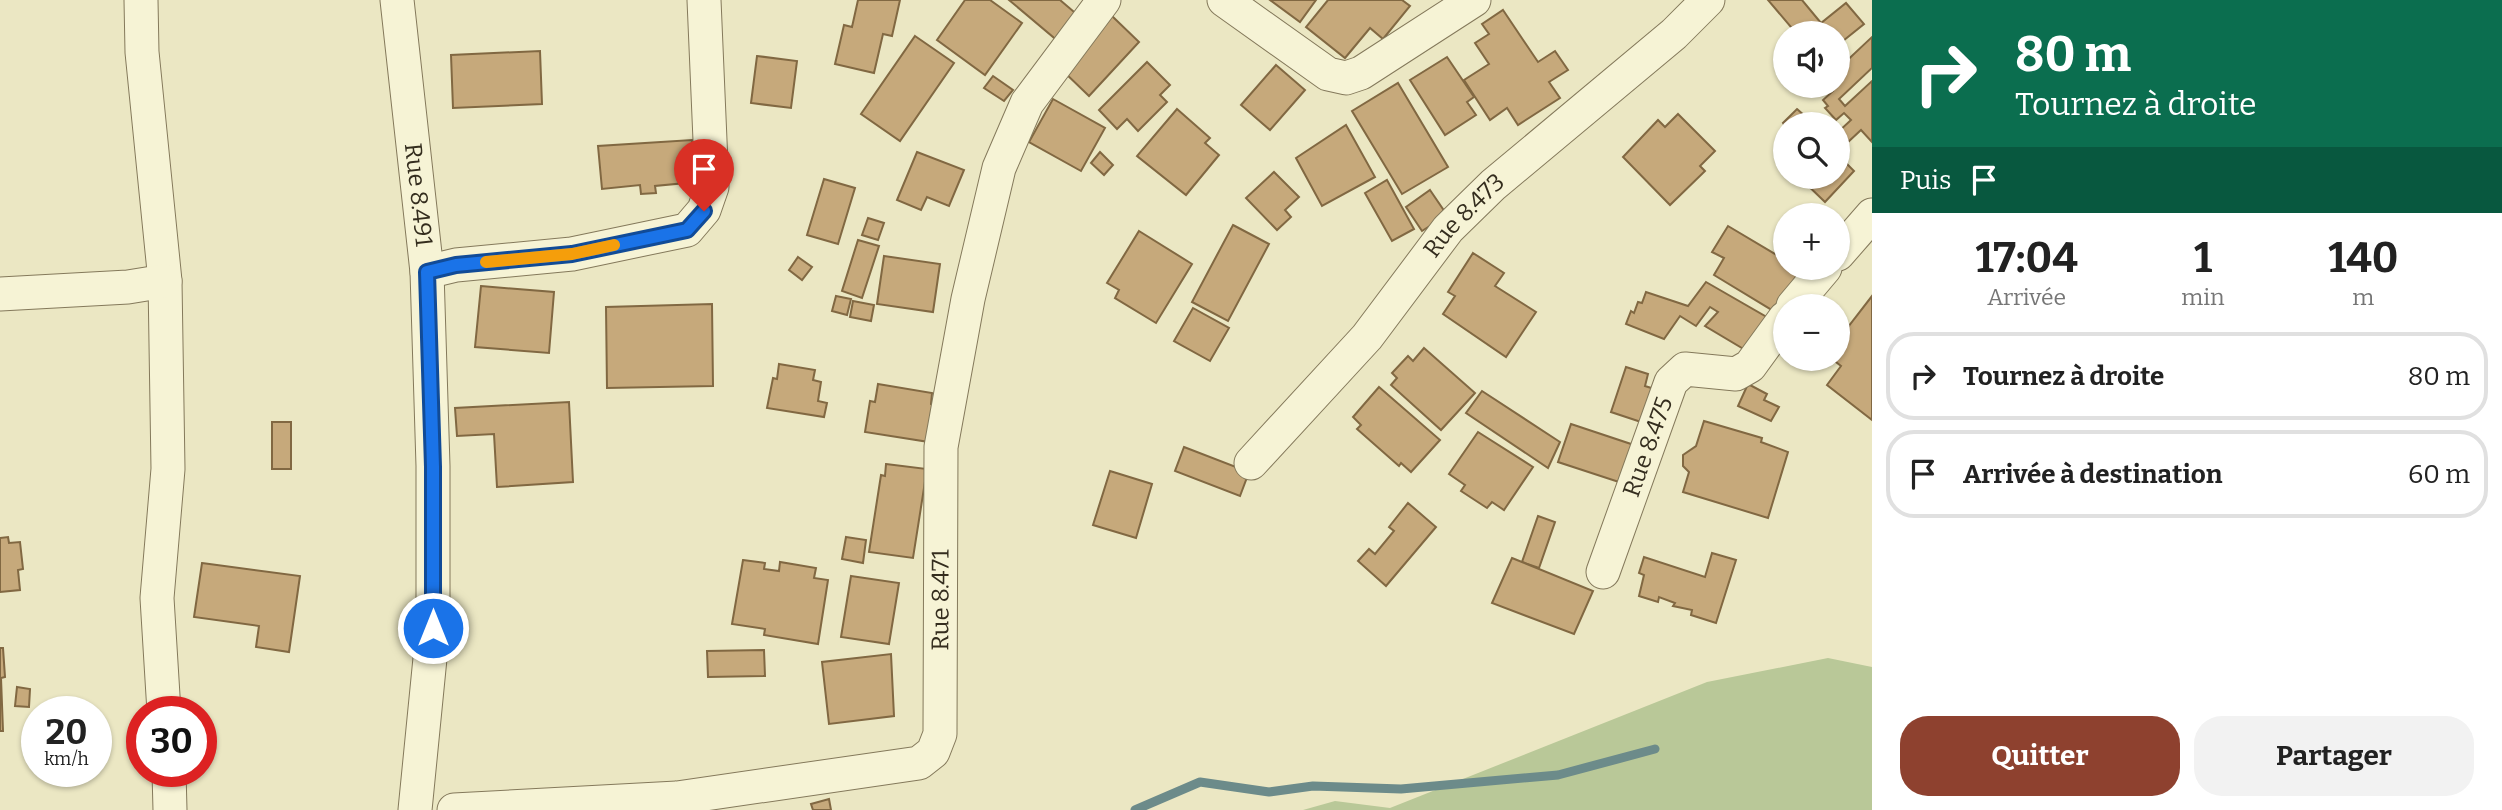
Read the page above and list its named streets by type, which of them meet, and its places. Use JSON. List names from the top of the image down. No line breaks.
{"streets":{"street":["Rue 8.491","Rue 8.473","Rue 8.475","Rue 8.471"]},"page":{"turn":["80 m","Tournez à droite"],"map_buttons":["+","−"],"then":"Puis","eta":["17:04","Arrivée","1","min","140","m"],"list":[{"name":"Tournez à droite","value":"80 m"},{"name":"Arrivée à destination","value":"60 m"}],"speed":"20 km/h","limit":"30","buttons":["Quitter","Partager"]}}
